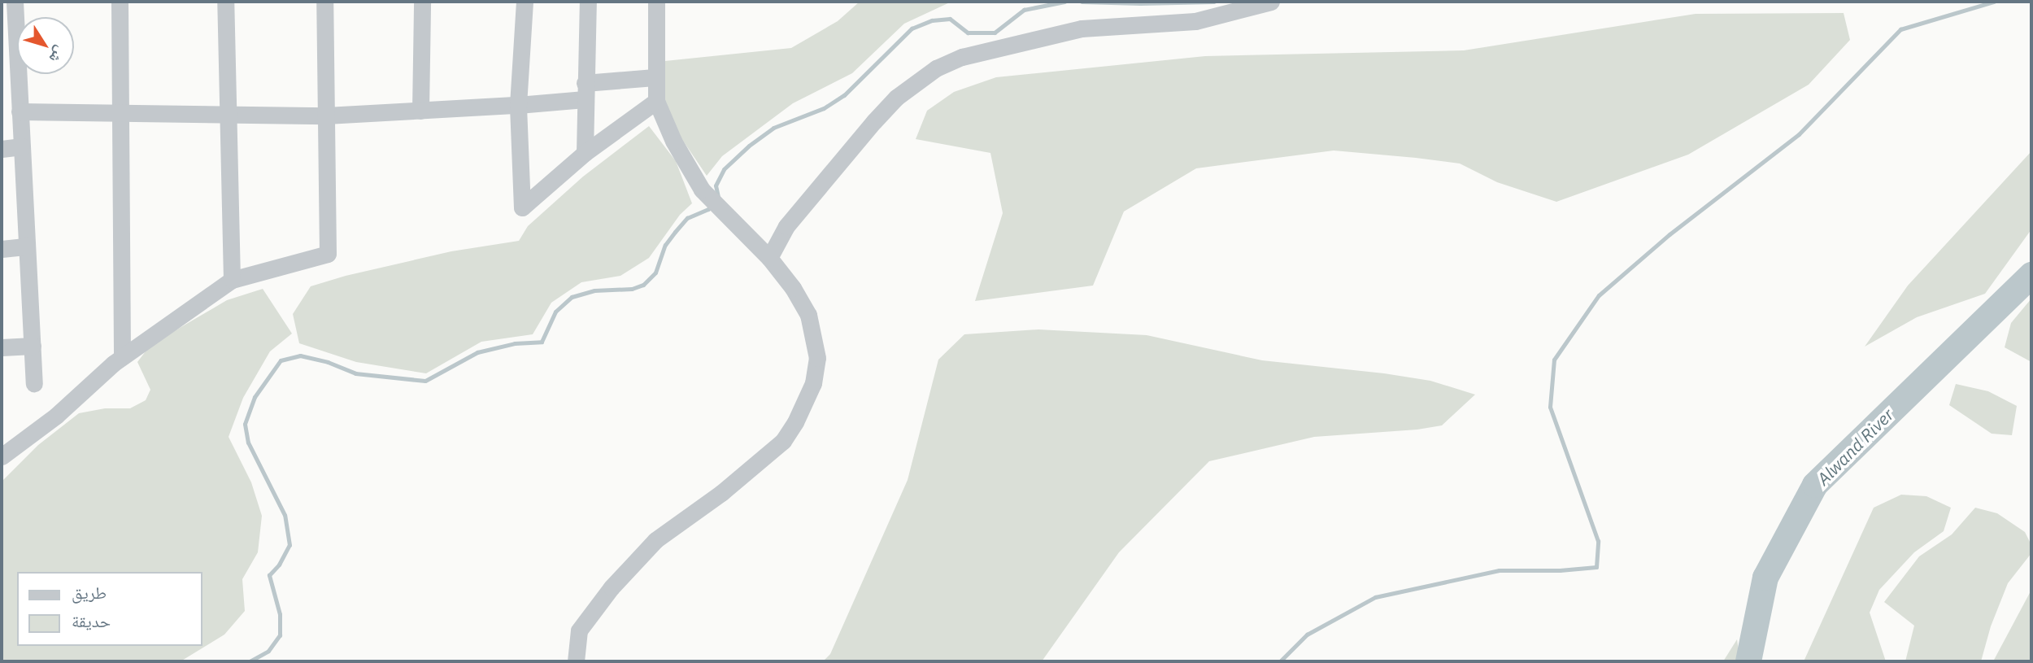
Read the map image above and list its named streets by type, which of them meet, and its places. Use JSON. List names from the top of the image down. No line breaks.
{"water":["Alwand River"],"legend":["طريق","حديقة"],"north":"bottom right"}
